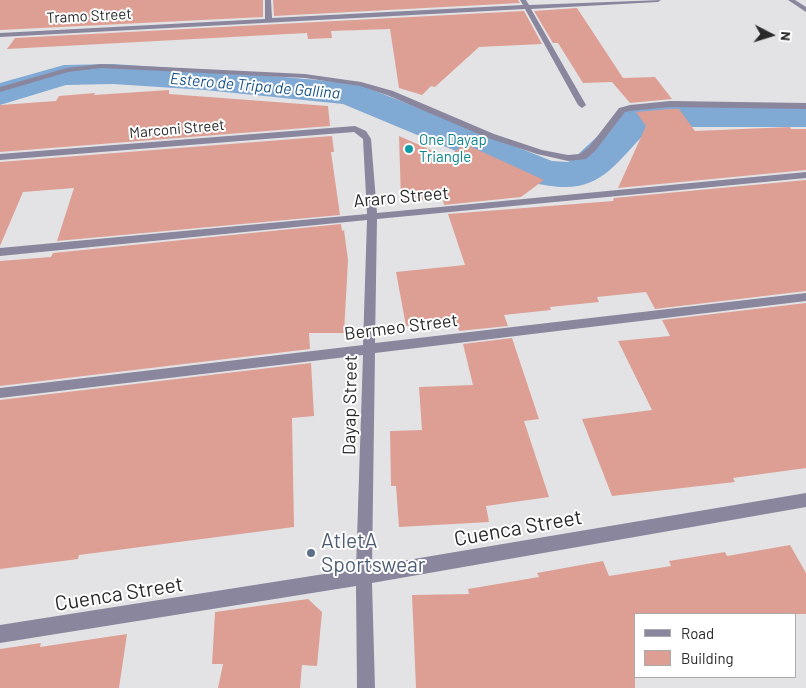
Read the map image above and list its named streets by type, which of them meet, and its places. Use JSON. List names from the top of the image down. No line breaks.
{"streets":{"street":["Tramo Street","Marconi Street","Araro Street","Bermeo Street","Dayap Street","Cuenca Street"]},"crossings":[["Marconi Street","Dayap Street"],["Araro Street","Dayap Street"],["Bermeo Street","Dayap Street"],["Dayap Street","Cuenca Street"]],"water":["Estero de Tripa de Gallina"],"places":["One Dayap Triangle","AtletA Sportswear"],"legend":["Road","Building"],"north":"right"}
